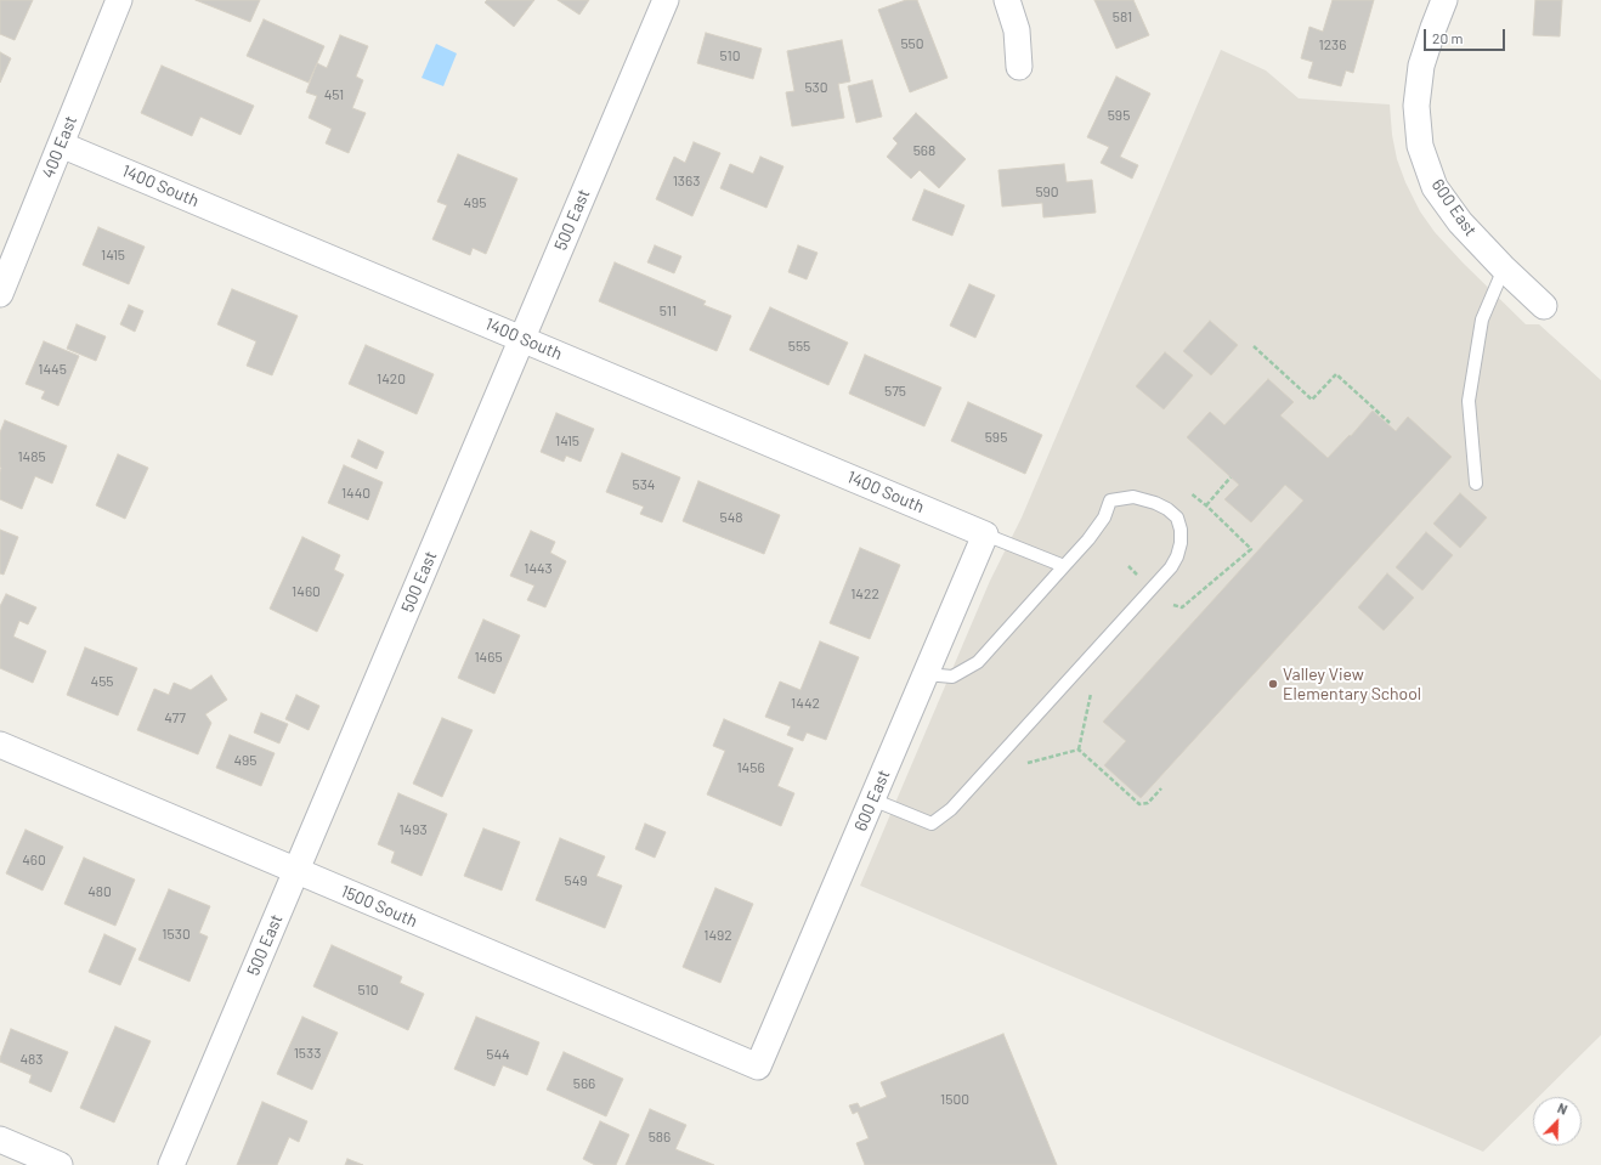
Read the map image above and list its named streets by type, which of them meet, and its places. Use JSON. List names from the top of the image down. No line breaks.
{"streets":{"street":["400 East","1400 South","600 East","500 East","1500 South"]},"crossings":[["400 East","1400 South"],["1400 South","600 East"],["1400 South","500 East"],["600 East","1500 South"],["500 East","1500 South"]],"places":["Valley View Elementary School"],"house_numbers":["581","550","1236","510","530","451","595","568","1363","590","495","1415","511","555","1445","1420","575","595","1415","1485","534","1440","548","1443","1460","1422","1465","455","1442","477","495","1456","1493","460","549","480","1530","1492","510","1533","544","483","566","1500","586"],"scale_bar":"20 m","north":"top right"}
